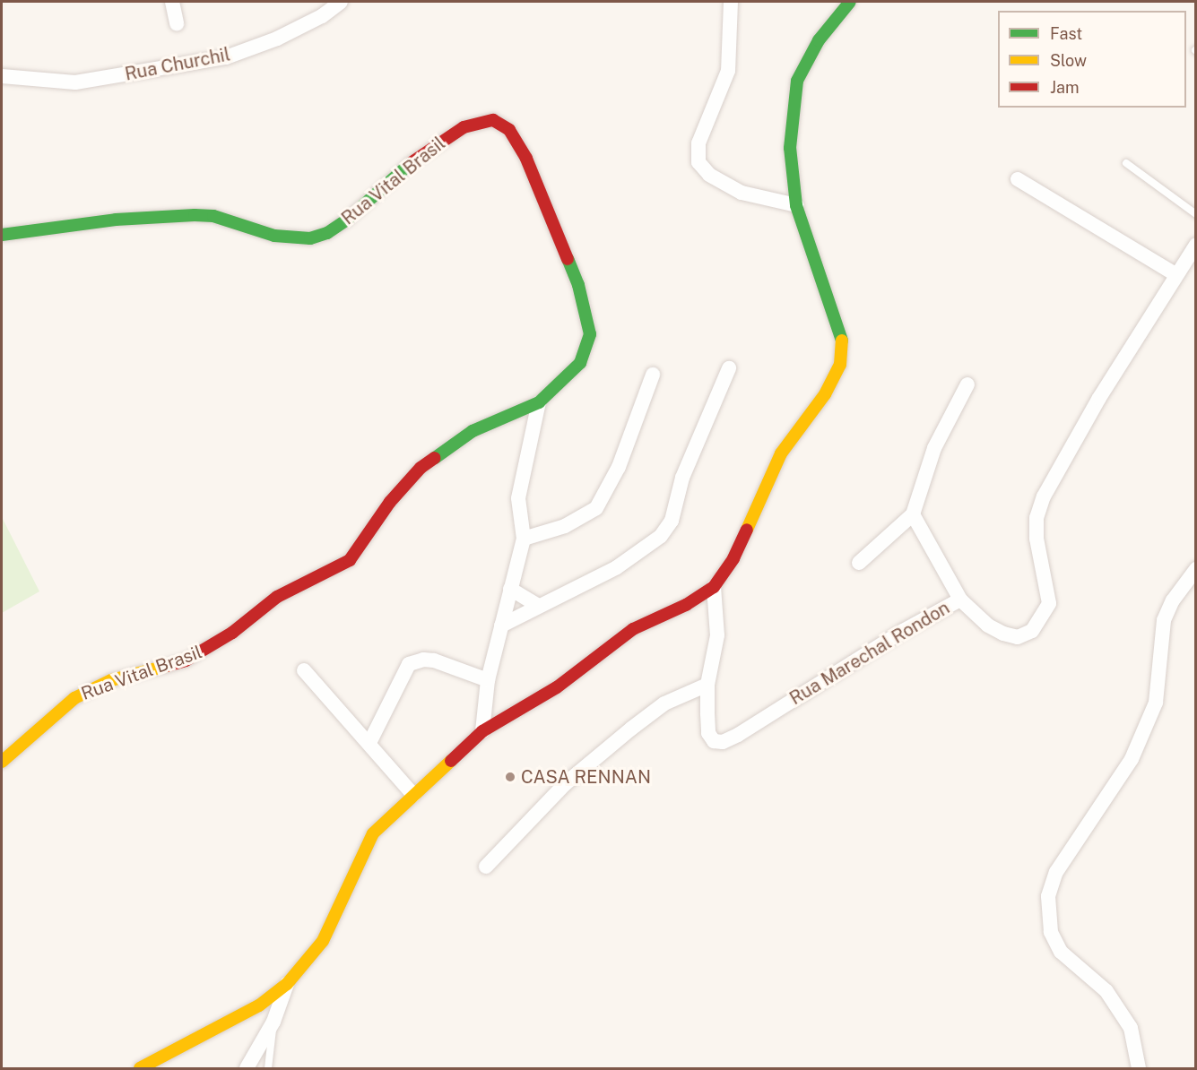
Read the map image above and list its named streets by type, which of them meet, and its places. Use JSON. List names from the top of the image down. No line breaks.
{"streets":{"street":["Rua Churchil","Rua Vital Brasil","Rua Marechal Rondon"]},"places":["CASA RENNAN"],"legend":["Fast","Slow","Jam"]}
